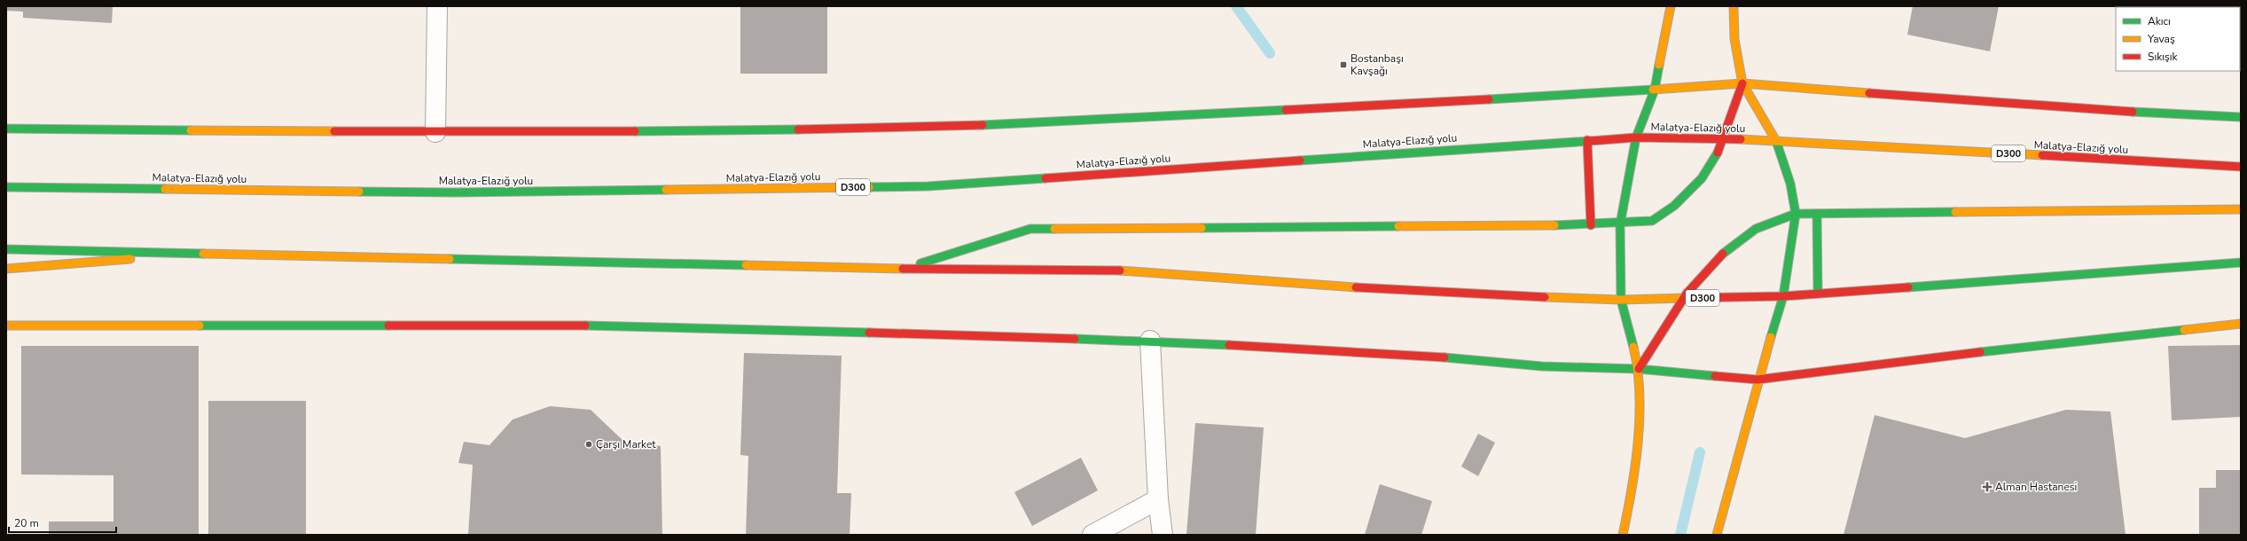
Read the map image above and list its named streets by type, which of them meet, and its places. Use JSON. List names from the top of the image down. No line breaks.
{"streets":{"main road":["Malatya-Elazığ yolu","D300"]},"places":{"transit":["Bostanbaşı Kavşağı"],"other":["Çarşı Market"],"health":["Alman Hastanesi"]},"legend":["Akıcı","Yavaş","Sıkışık"],"scale_bar":"20 m"}
